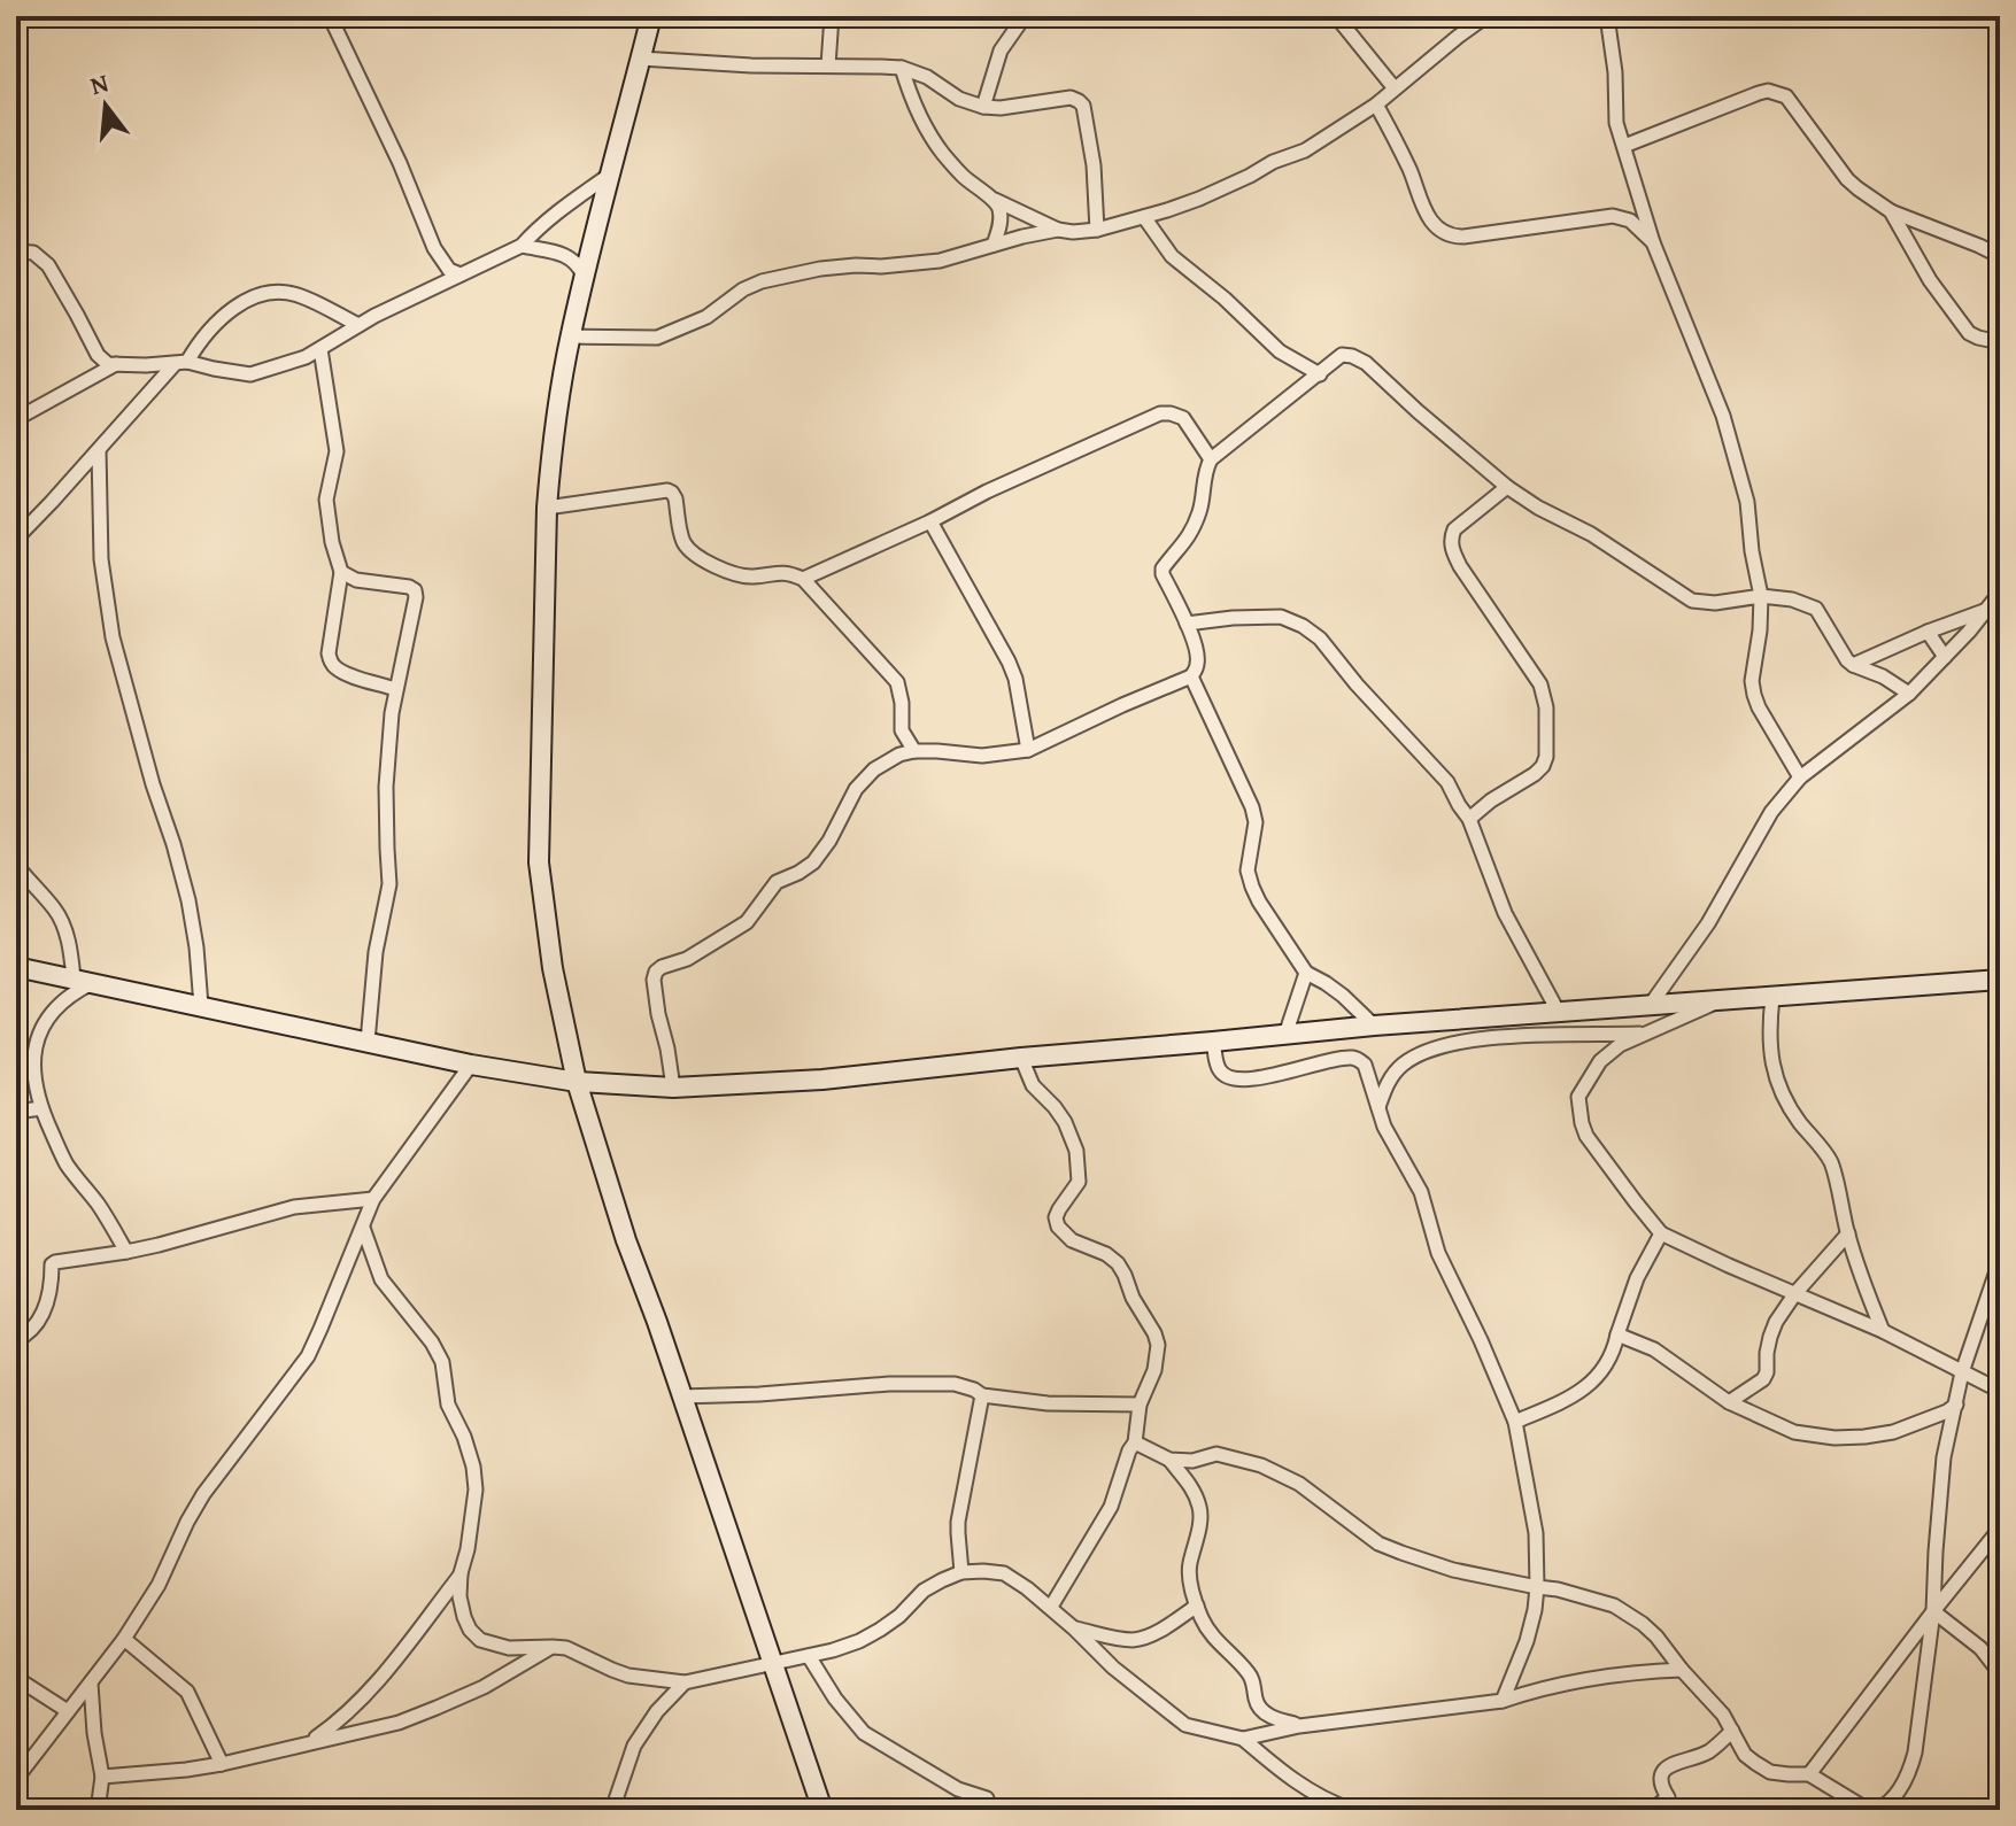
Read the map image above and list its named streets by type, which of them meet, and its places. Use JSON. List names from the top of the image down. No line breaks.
{"north":"top"}
